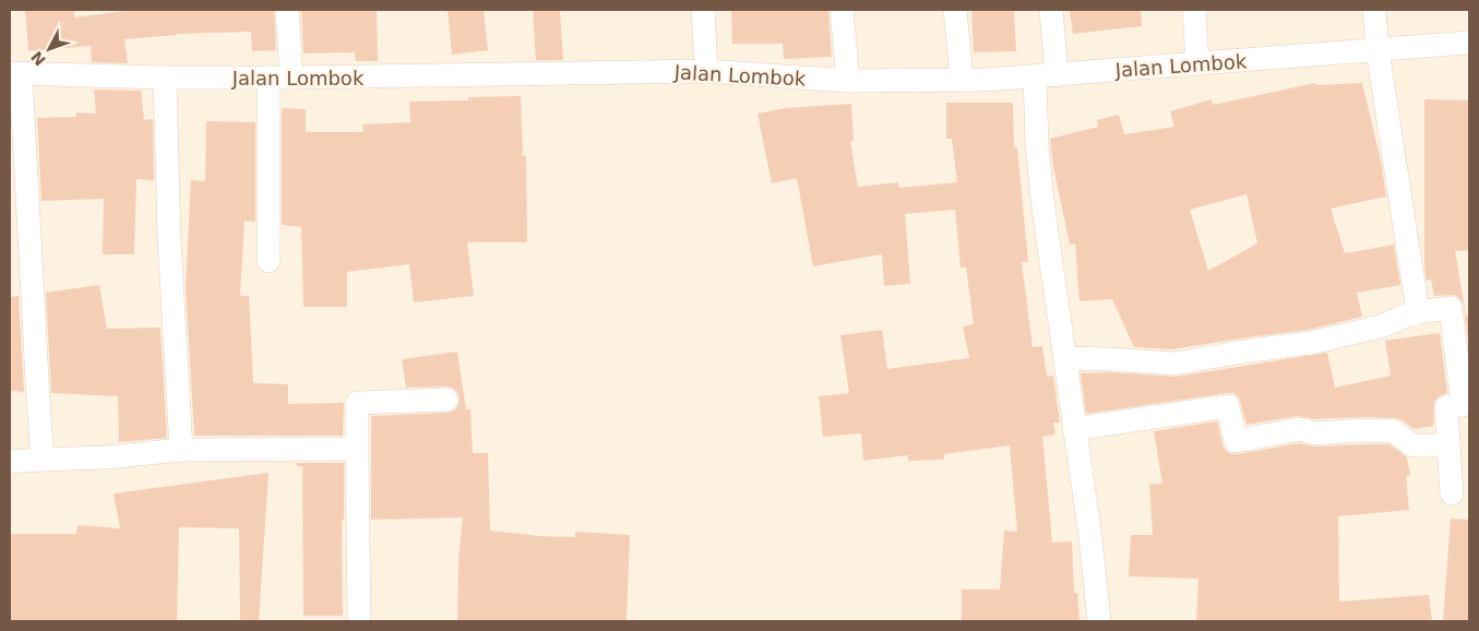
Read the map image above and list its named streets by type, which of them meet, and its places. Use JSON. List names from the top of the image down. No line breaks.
{"streets":{"street":["Jalan Lombok"]},"north":"bottom left"}
